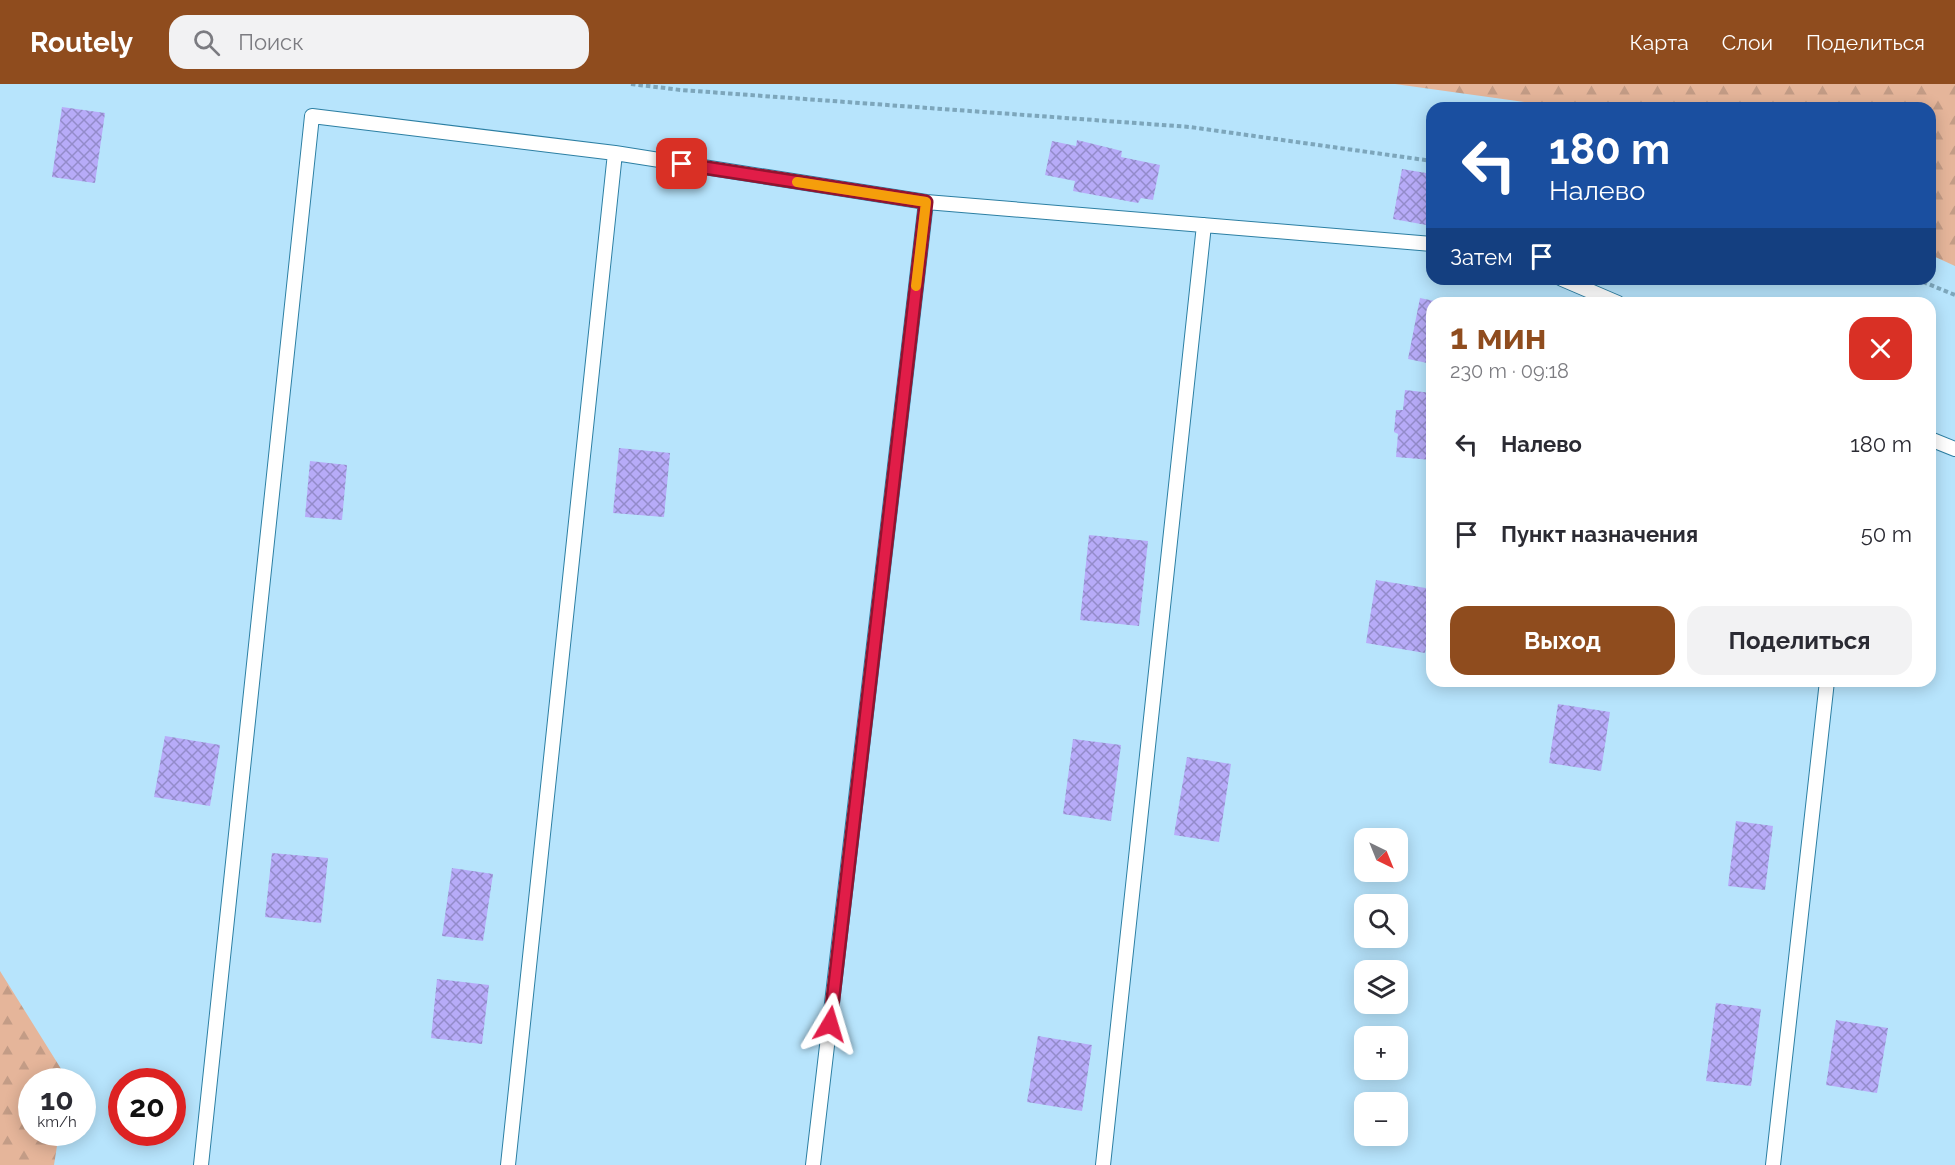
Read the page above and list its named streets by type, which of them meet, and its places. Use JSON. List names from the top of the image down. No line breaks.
{"north":"bottom right","page":{"header":"Routely","search":"Поиск","nav":["Карта","Слои","Поделиться"],"turn":["180 m","Налево"],"then":"Затем","heading":["1 мин","230 m · 09:18"],"list":[{"name":"Налево","value":"180 m"},{"name":"Пункт назначения","value":"50 m"}],"buttons":["Выход","Поделиться"],"map_buttons":["+","−"],"speed":"10 km/h","limit":"20"}}
